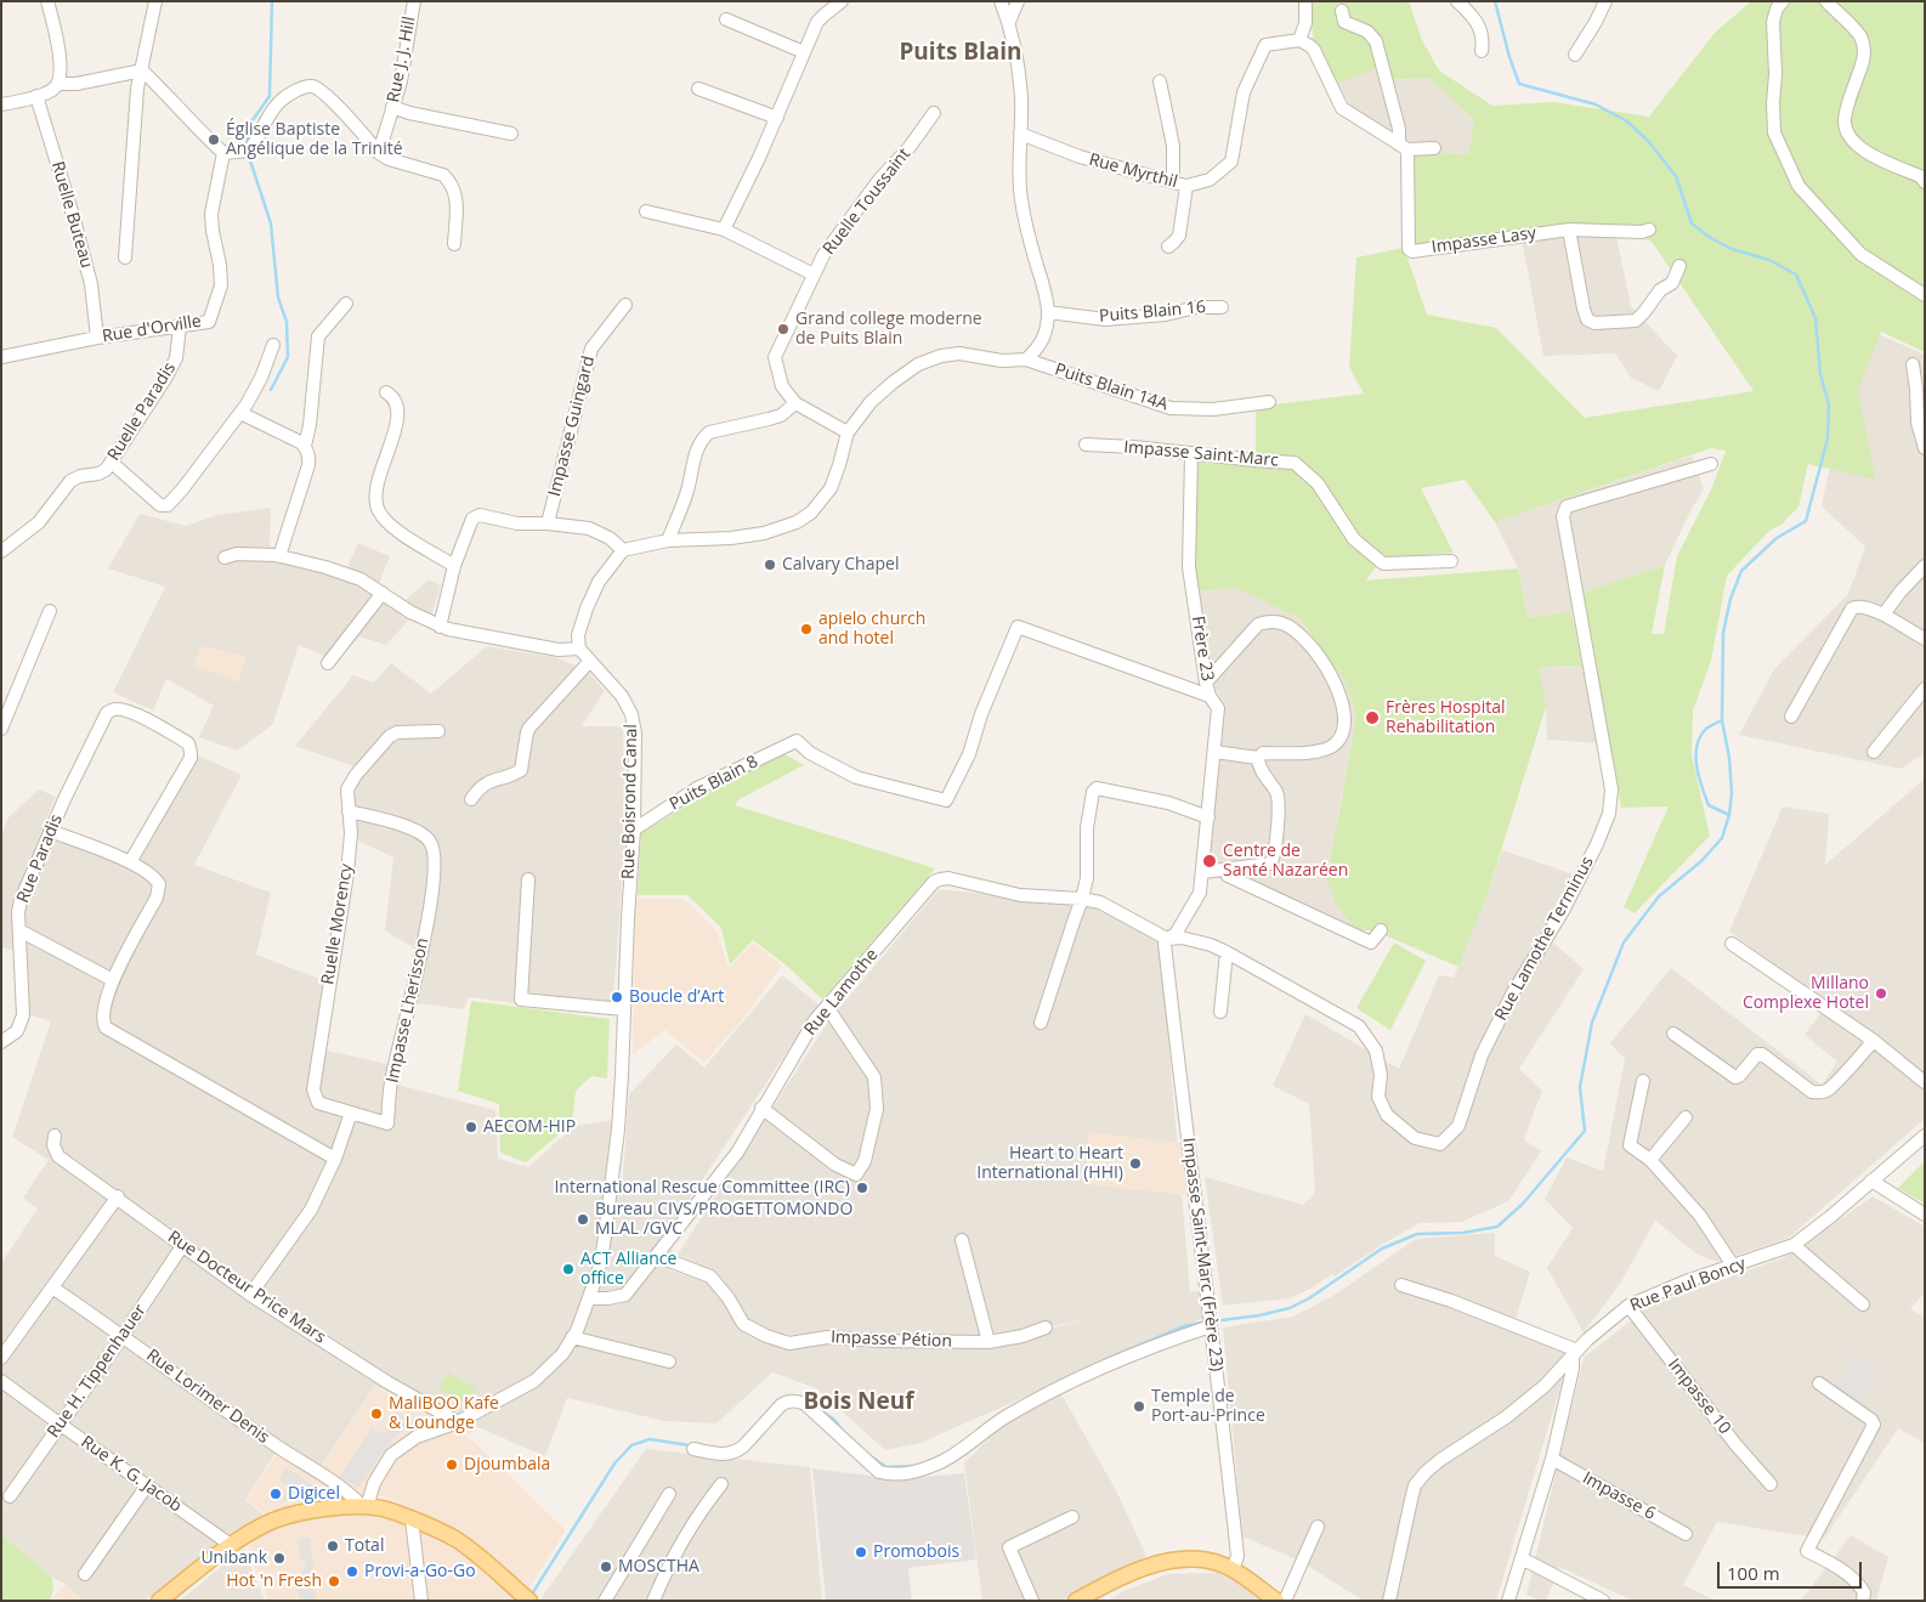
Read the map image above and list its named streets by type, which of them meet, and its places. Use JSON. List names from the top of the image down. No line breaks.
{"streets":{"street":["Rue J. J. Hill","Rue Myrthil","Ruelle Toussaint","Ruelle Buteau","Impasse Lasy","Puits Blain 16","Rue d'Orville","Puits Blain 14A","Ruelle Paradis","Impasse Guingard","Impasse Saint-Marc","Frère 23","Puits Blain 8","Rue Boisrond Canal","Rue Paradis","Ruelle Morency","Rue Lamothe Terminus","Rue Lamothe","Impasse Lherisson","Impasse Saint-Marc (Frère 23)","Rue Paul Boncy","Rue Docteur Price Mars","Impasse Pétion","Rue H. Tippenhauer","Rue Lorimer Denis","Impasse 10","Rue K. G. Jacob","Impasse 6"]},"crossings":[["Ruelle Buteau","Rue d'Orville"],["Rue d'Orville","Ruelle Paradis"],["Impasse Saint-Marc","Frère 23"],["Frère 23","Puits Blain 8"],["Frère 23","Rue Lamothe Terminus"],["Frère 23","Rue Lamothe"],["Frère 23","Impasse Saint-Marc (Frère 23)"],["Puits Blain 8","Rue Boisrond Canal"],["Rue Boisrond Canal","Rue Lamothe"],["Rue Boisrond Canal","Rue Docteur Price Mars"],["Rue Boisrond Canal","Rue Lorimer Denis"],["Ruelle Morency","Impasse Lherisson"],["Rue Lamothe Terminus","Rue Lamothe"],["Rue Lamothe Terminus","Impasse Saint-Marc (Frère 23)"],["Rue Lamothe","Impasse Saint-Marc (Frère 23)"],["Rue Lamothe","Impasse Pétion"],["Rue Paul Boncy","Impasse 10"],["Rue Docteur Price Mars","Rue H. Tippenhauer"],["Rue H. Tippenhauer","Rue Lorimer Denis"],["Rue H. Tippenhauer","Rue K. G. Jacob"]],"districts":["Puits Blain","Bois Neuf"],"places":["Église Baptiste Angélique de la Trinité","Grand college moderne de Puits Blain","Calvary Chapel","apielo church and hotel","Frères Hospital Rehabilitation","Centre de Santé Nazaréen","Millano Complexe Hotel","Boucle d’Art","AECOM-HIP","Heart to Heart International (HHI)","International Rescue Committee (IRC)","Bureau CIVS/PROGETTOMONDO MLAL /GVC","ACT Alliance office","Temple de Port-au-Prince","MaliBOO Kafe & Loundge","Djoumbala","Digicel","Total","Promobois","Unibank","MOSCTHA","Provi-a-Go-Go","Hot 'n Fresh"],"scale_bar":"100 m"}
